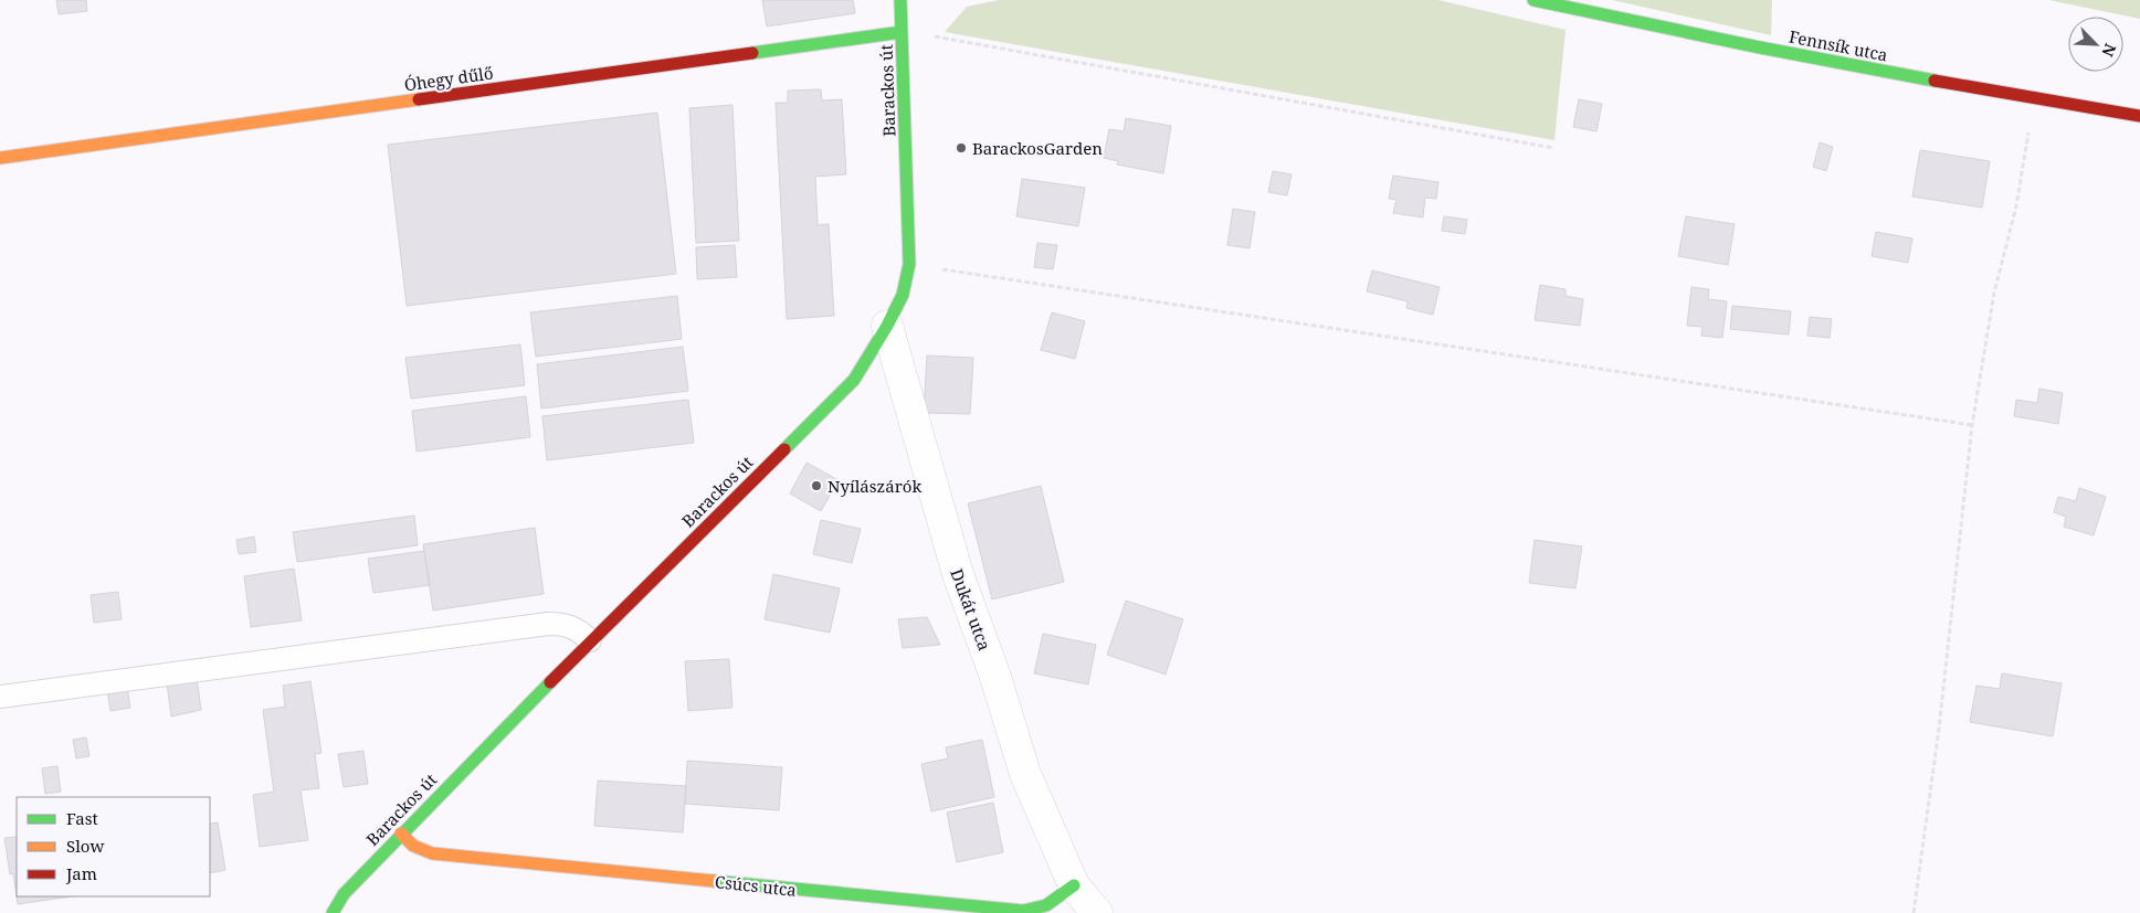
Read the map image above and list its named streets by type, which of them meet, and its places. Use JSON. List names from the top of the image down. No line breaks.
{"streets":{"street":["Fennsík utca","Óhegy dűlő","Barackos út","Dukát utca","Csúcs utca"]},"crossings":[["Óhegy dűlő","Barackos út"],["Barackos út","Dukát utca"],["Barackos út","Csúcs utca"],["Dukát utca","Csúcs utca"]],"places":["BarackosGarden","Nyílászárók"],"legend":["Fast","Slow","Jam"],"north":"bottom right"}
